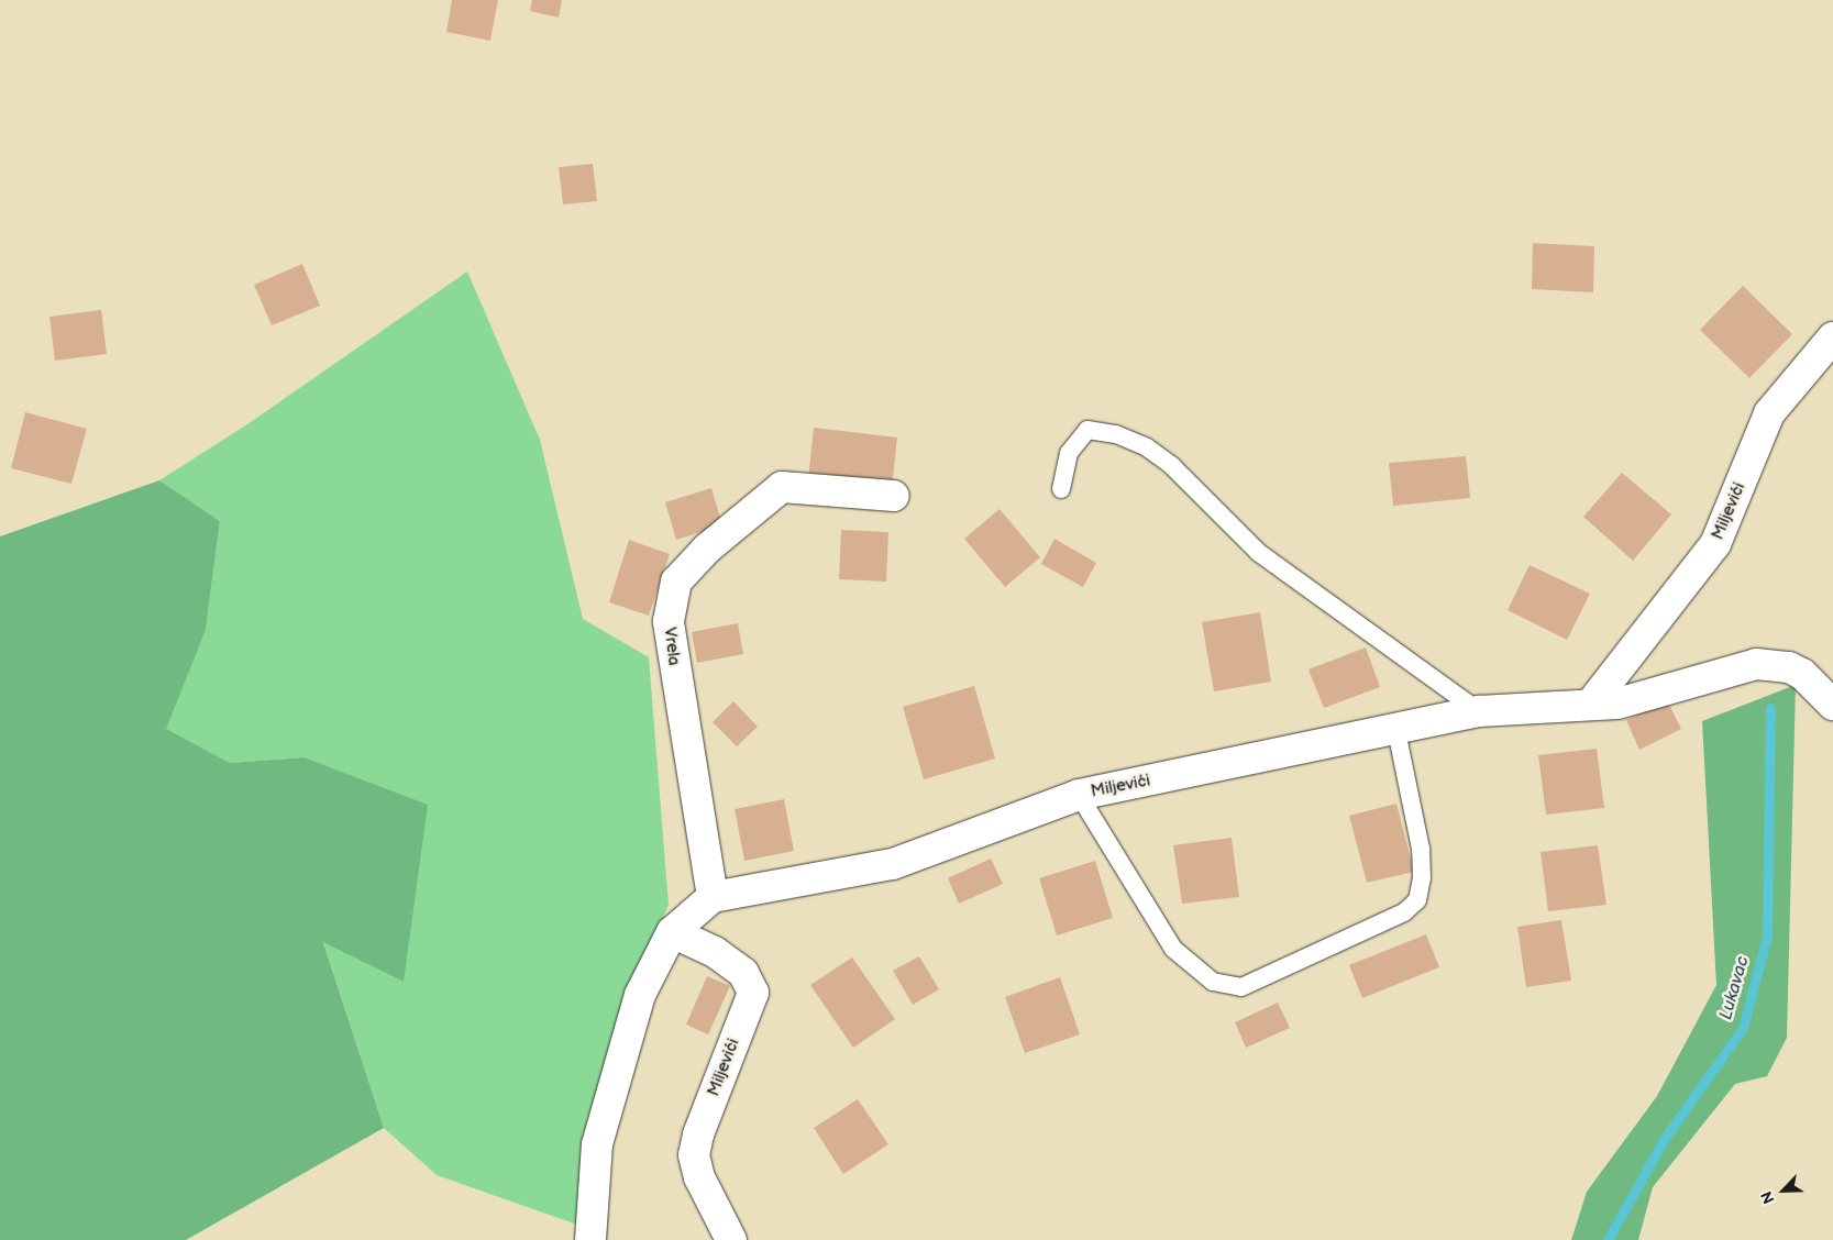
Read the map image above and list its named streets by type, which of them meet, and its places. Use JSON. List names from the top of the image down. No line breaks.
{"streets":{"street":["Miljevići","Vrela"]},"crossings":[["Miljevići","Vrela"]],"water":["Lukavac"],"north":"bottom left"}
